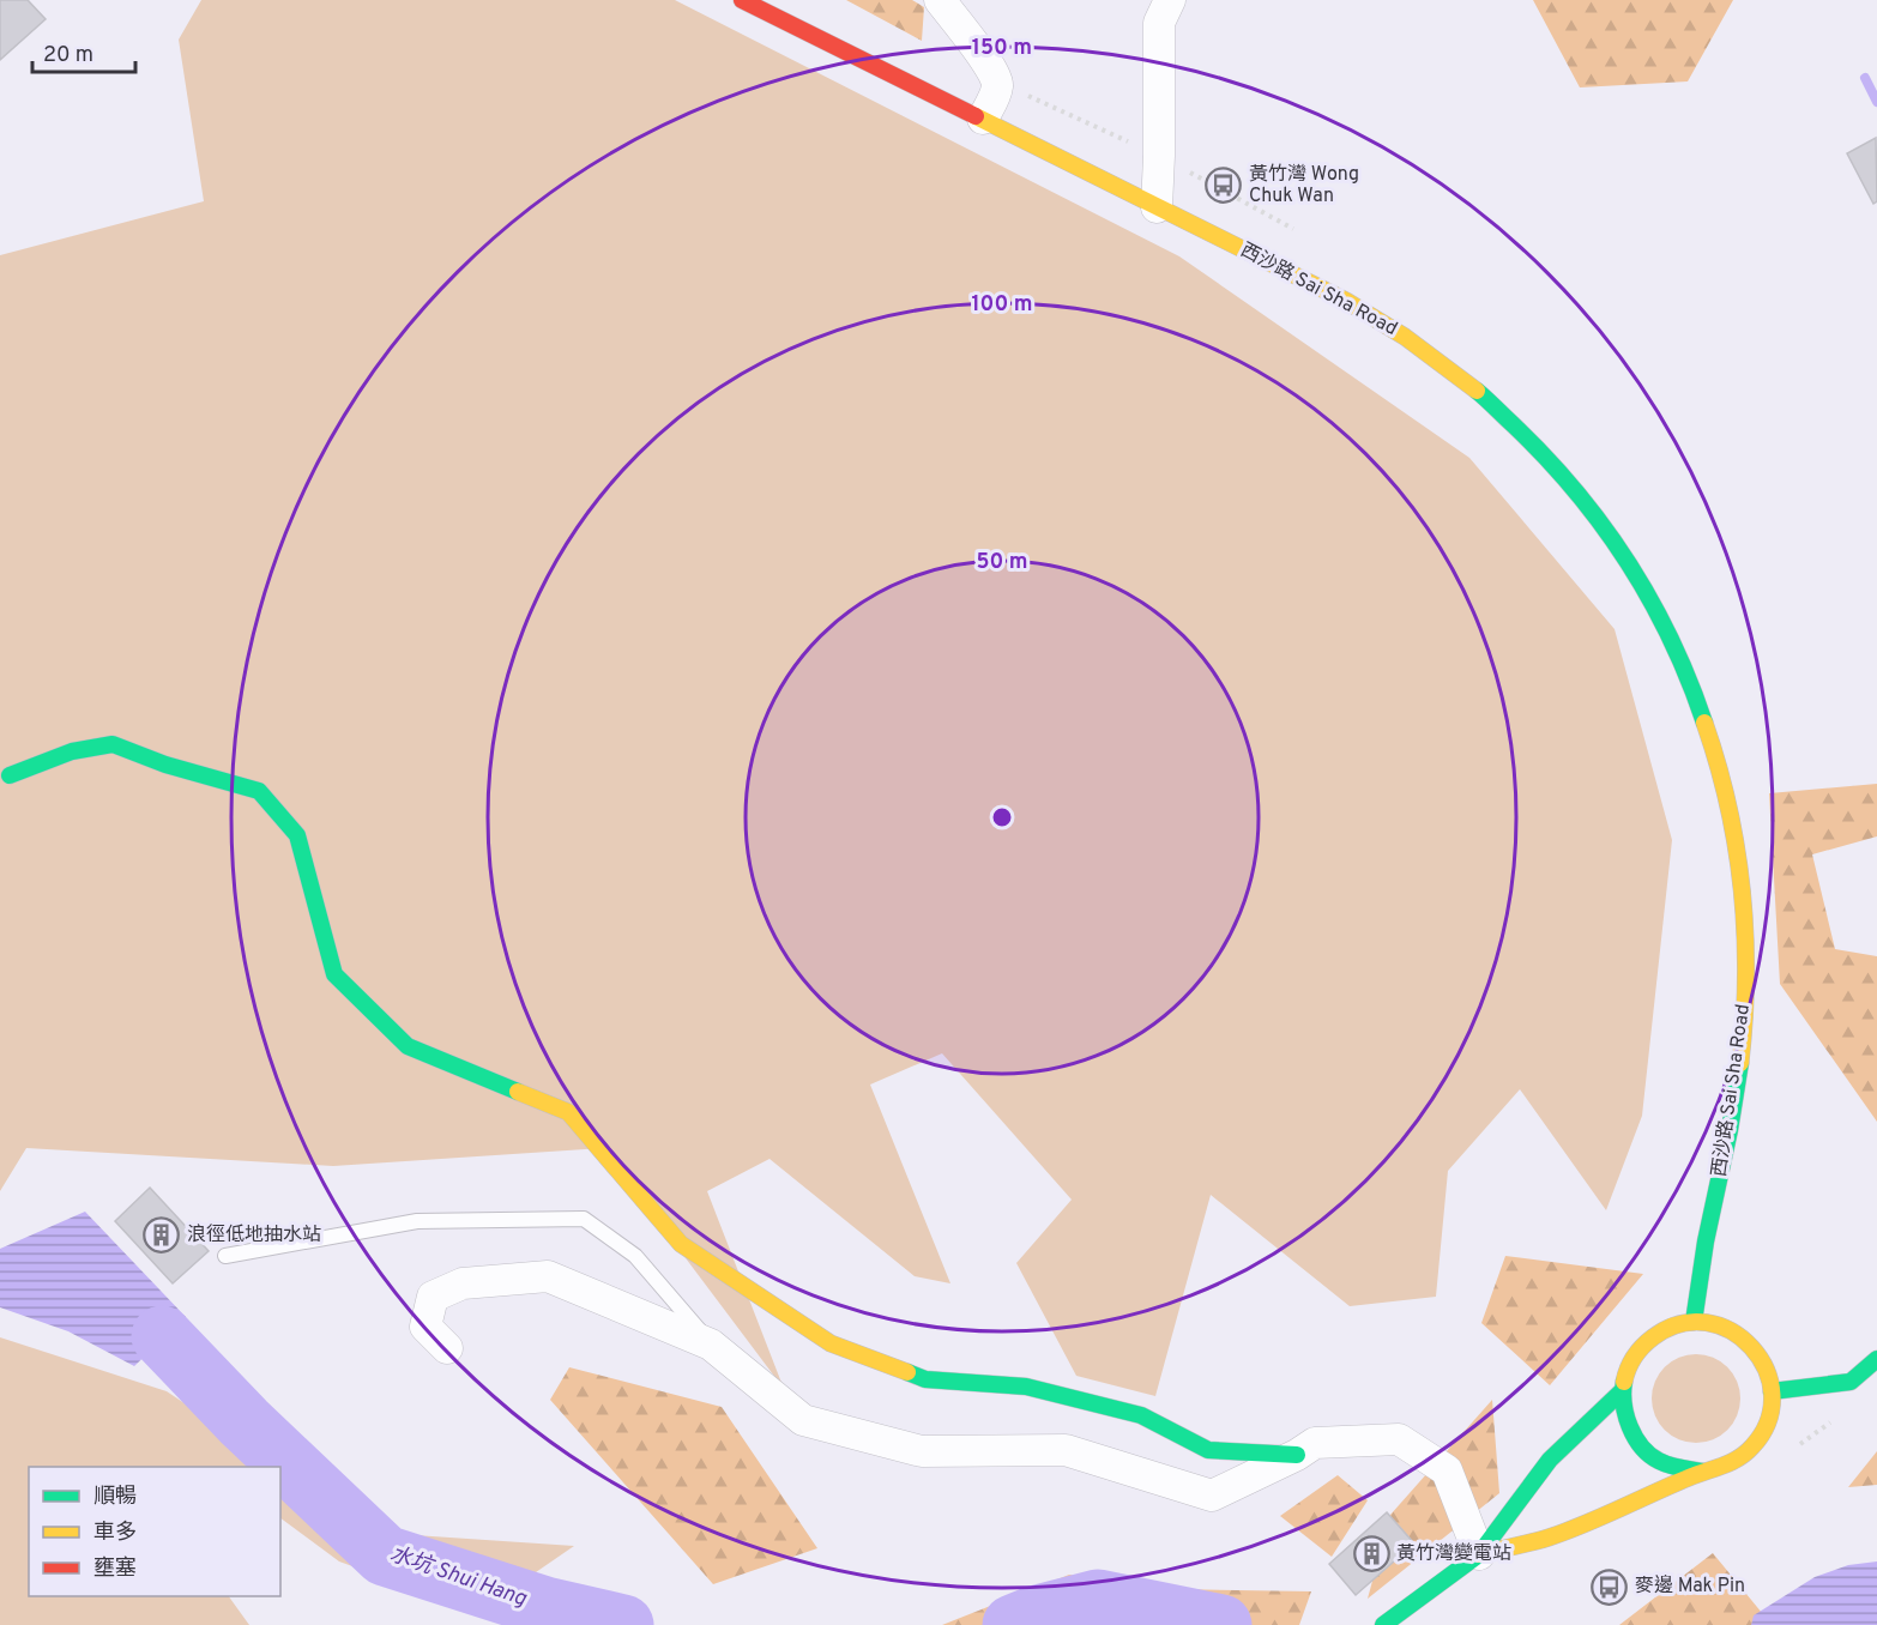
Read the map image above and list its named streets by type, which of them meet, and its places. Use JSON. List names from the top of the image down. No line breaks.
{"streets":{"main road":["西沙路 Sai Sha Road"]},"water":["水坑 Shui Hang"],"places":{"bus stop":["黃竹灣 Wong Chuk Wan","麥邊 Mak Pin"],"building":["浪徑低地抽水站","黃竹灣變電站"]},"legend":["順暢","車多","壅塞"],"scale_bar":"20 m","rings":["150 m","100 m","50 m"]}
